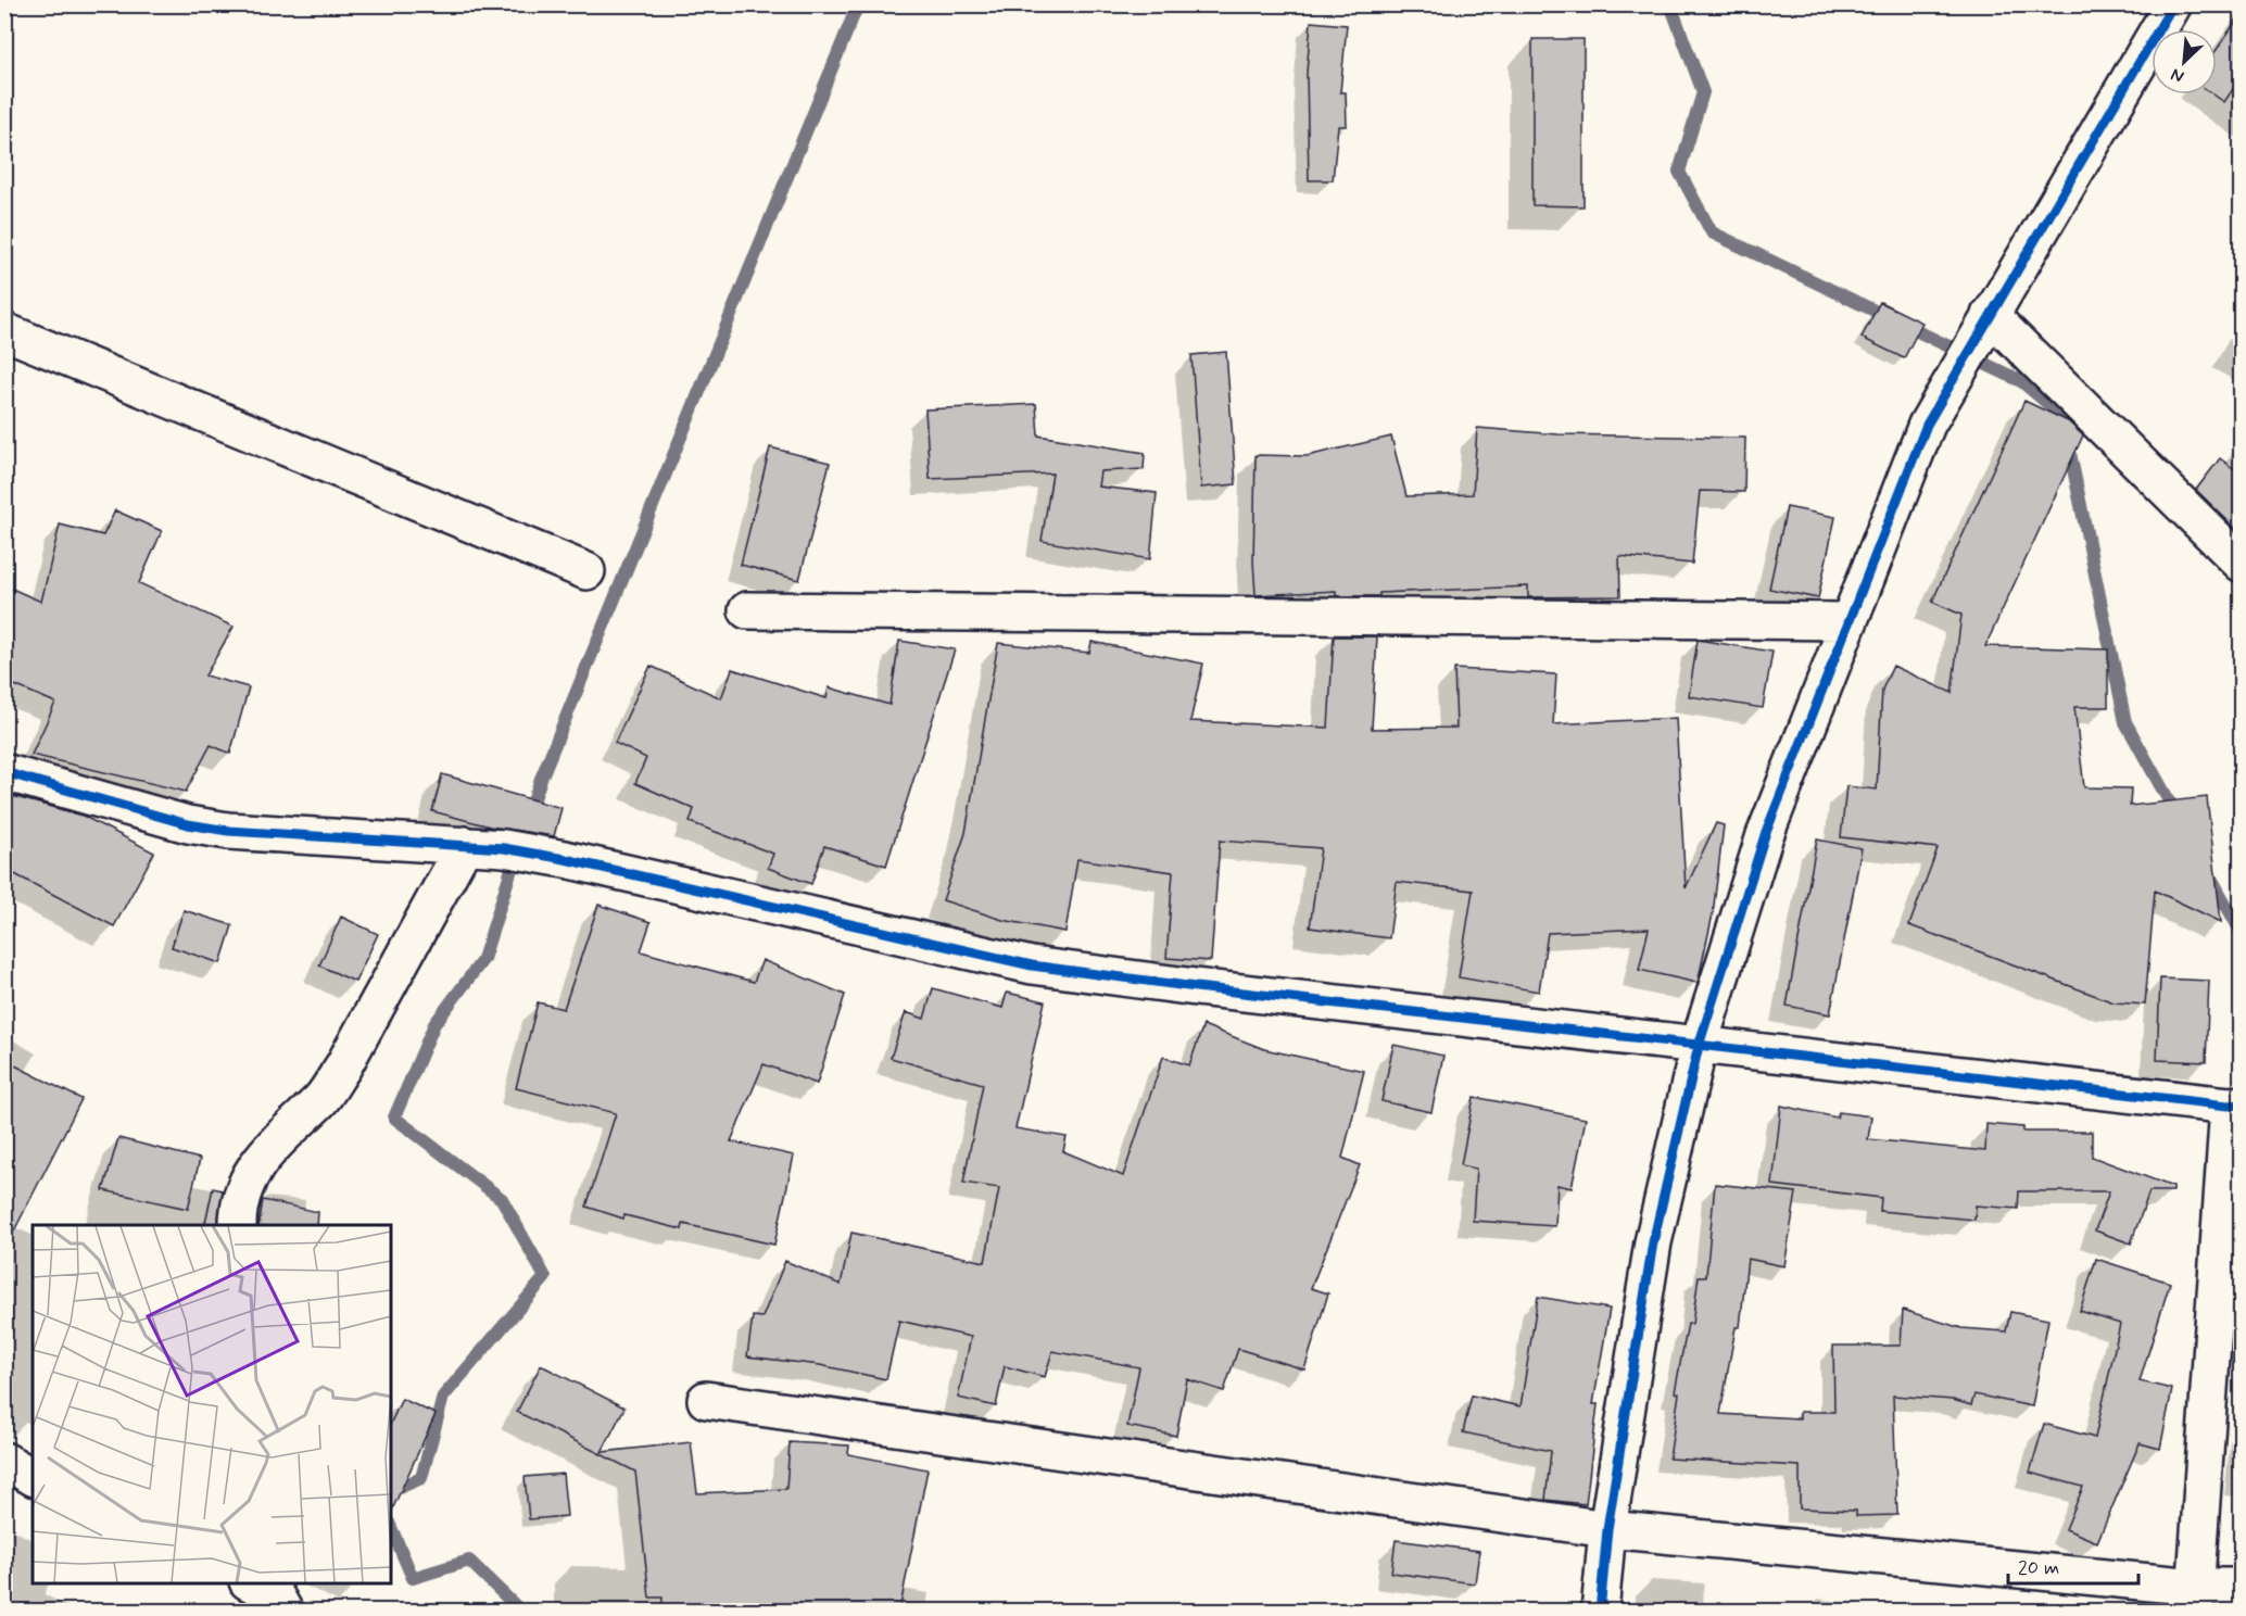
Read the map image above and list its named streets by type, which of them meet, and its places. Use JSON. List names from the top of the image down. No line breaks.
{"scale_bar":"20 m","north":"bottom left"}
